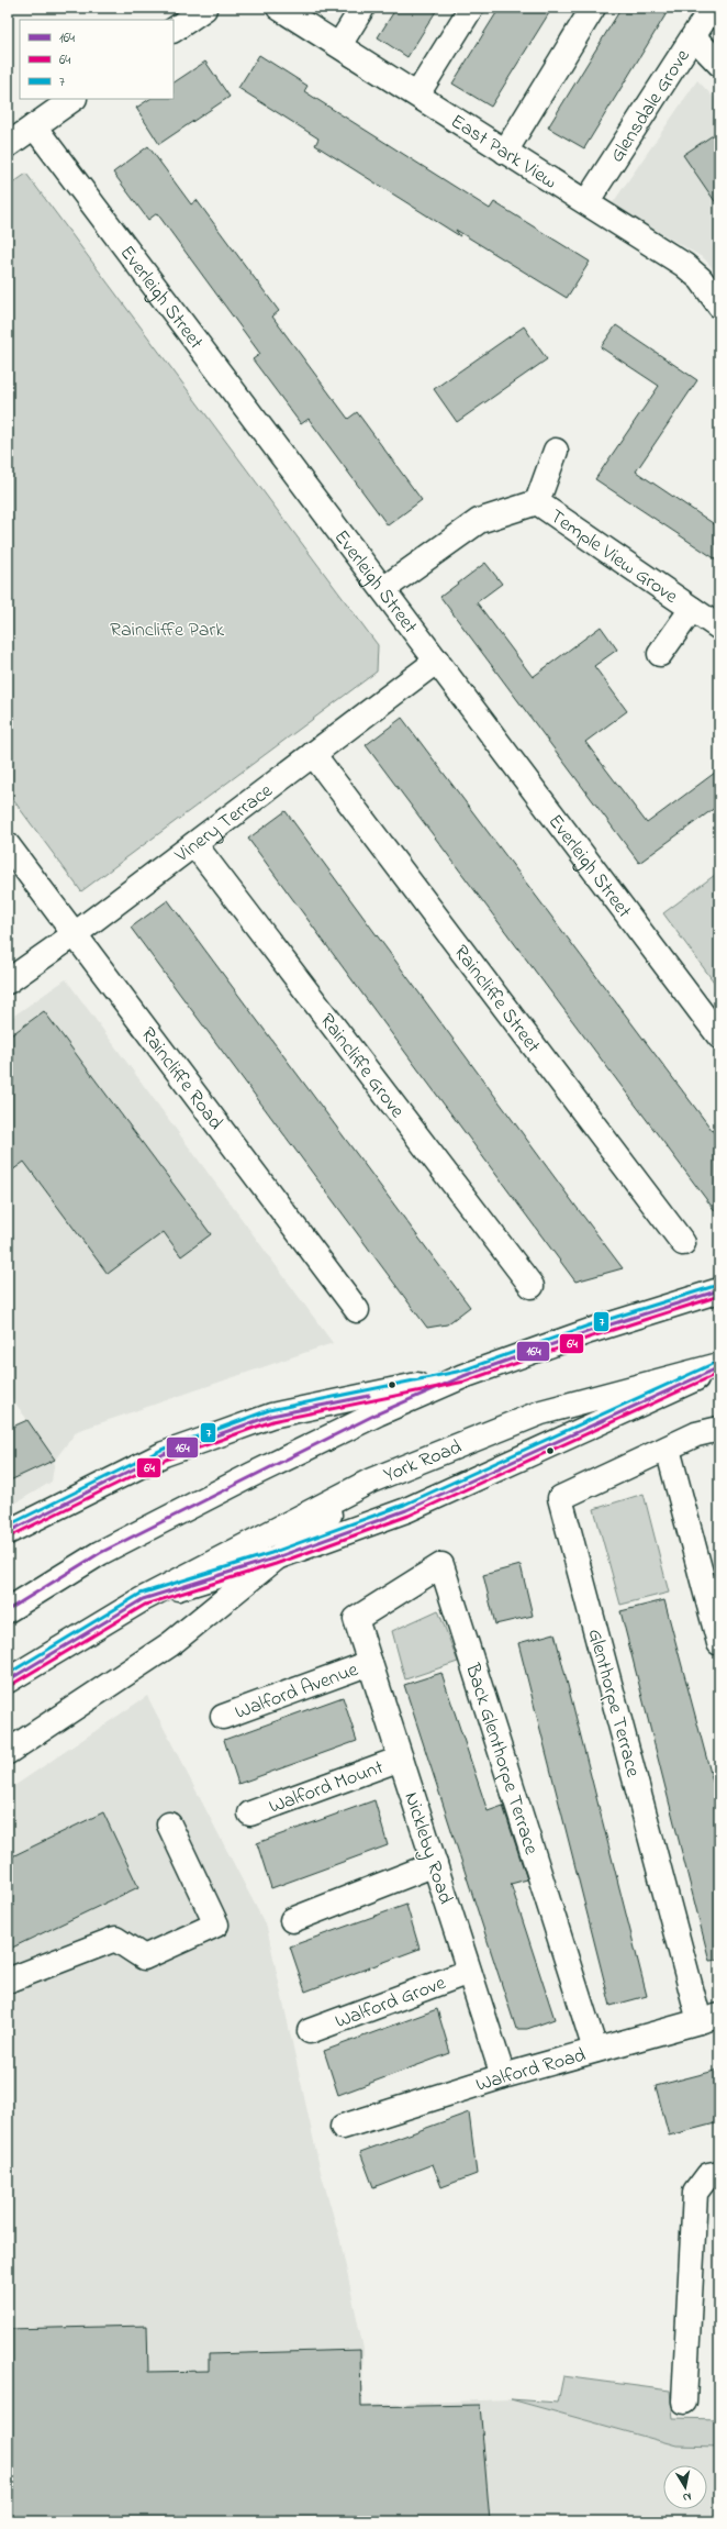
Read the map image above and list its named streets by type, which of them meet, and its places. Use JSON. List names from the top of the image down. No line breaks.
{"streets":{"main road":["Glensdale Grove","East Park View","Everleigh Street","Temple View Grove","Vinery Terrace","Raincliffe Street","Raincliffe Grove","Raincliffe Road","York Road","Walford Avenue","Glenthorpe Terrace","Back Glenthorpe Terrace","Walford Mount","Nickleby Road","Walford Grove","Walford Road"]},"crossings":[["Glensdale Grove","East Park View"],["Everleigh Street","Temple View Grove"],["Everleigh Street","Vinery Terrace"],["Vinery Terrace","Raincliffe Street"],["Vinery Terrace","Raincliffe Grove"],["Vinery Terrace","Raincliffe Road"],["Walford Avenue","Nickleby Road"],["Glenthorpe Terrace","Walford Road"],["Back Glenthorpe Terrace","Nickleby Road"],["Back Glenthorpe Terrace","Walford Road"],["Walford Mount","Nickleby Road"],["Nickleby Road","Walford Grove"],["Nickleby Road","Walford Road"]],"parks":["Raincliffe Park"],"lines":["transit line 7","transit line 164","transit line 64"],"legend":["164","64","7"],"north":"bottom"}
